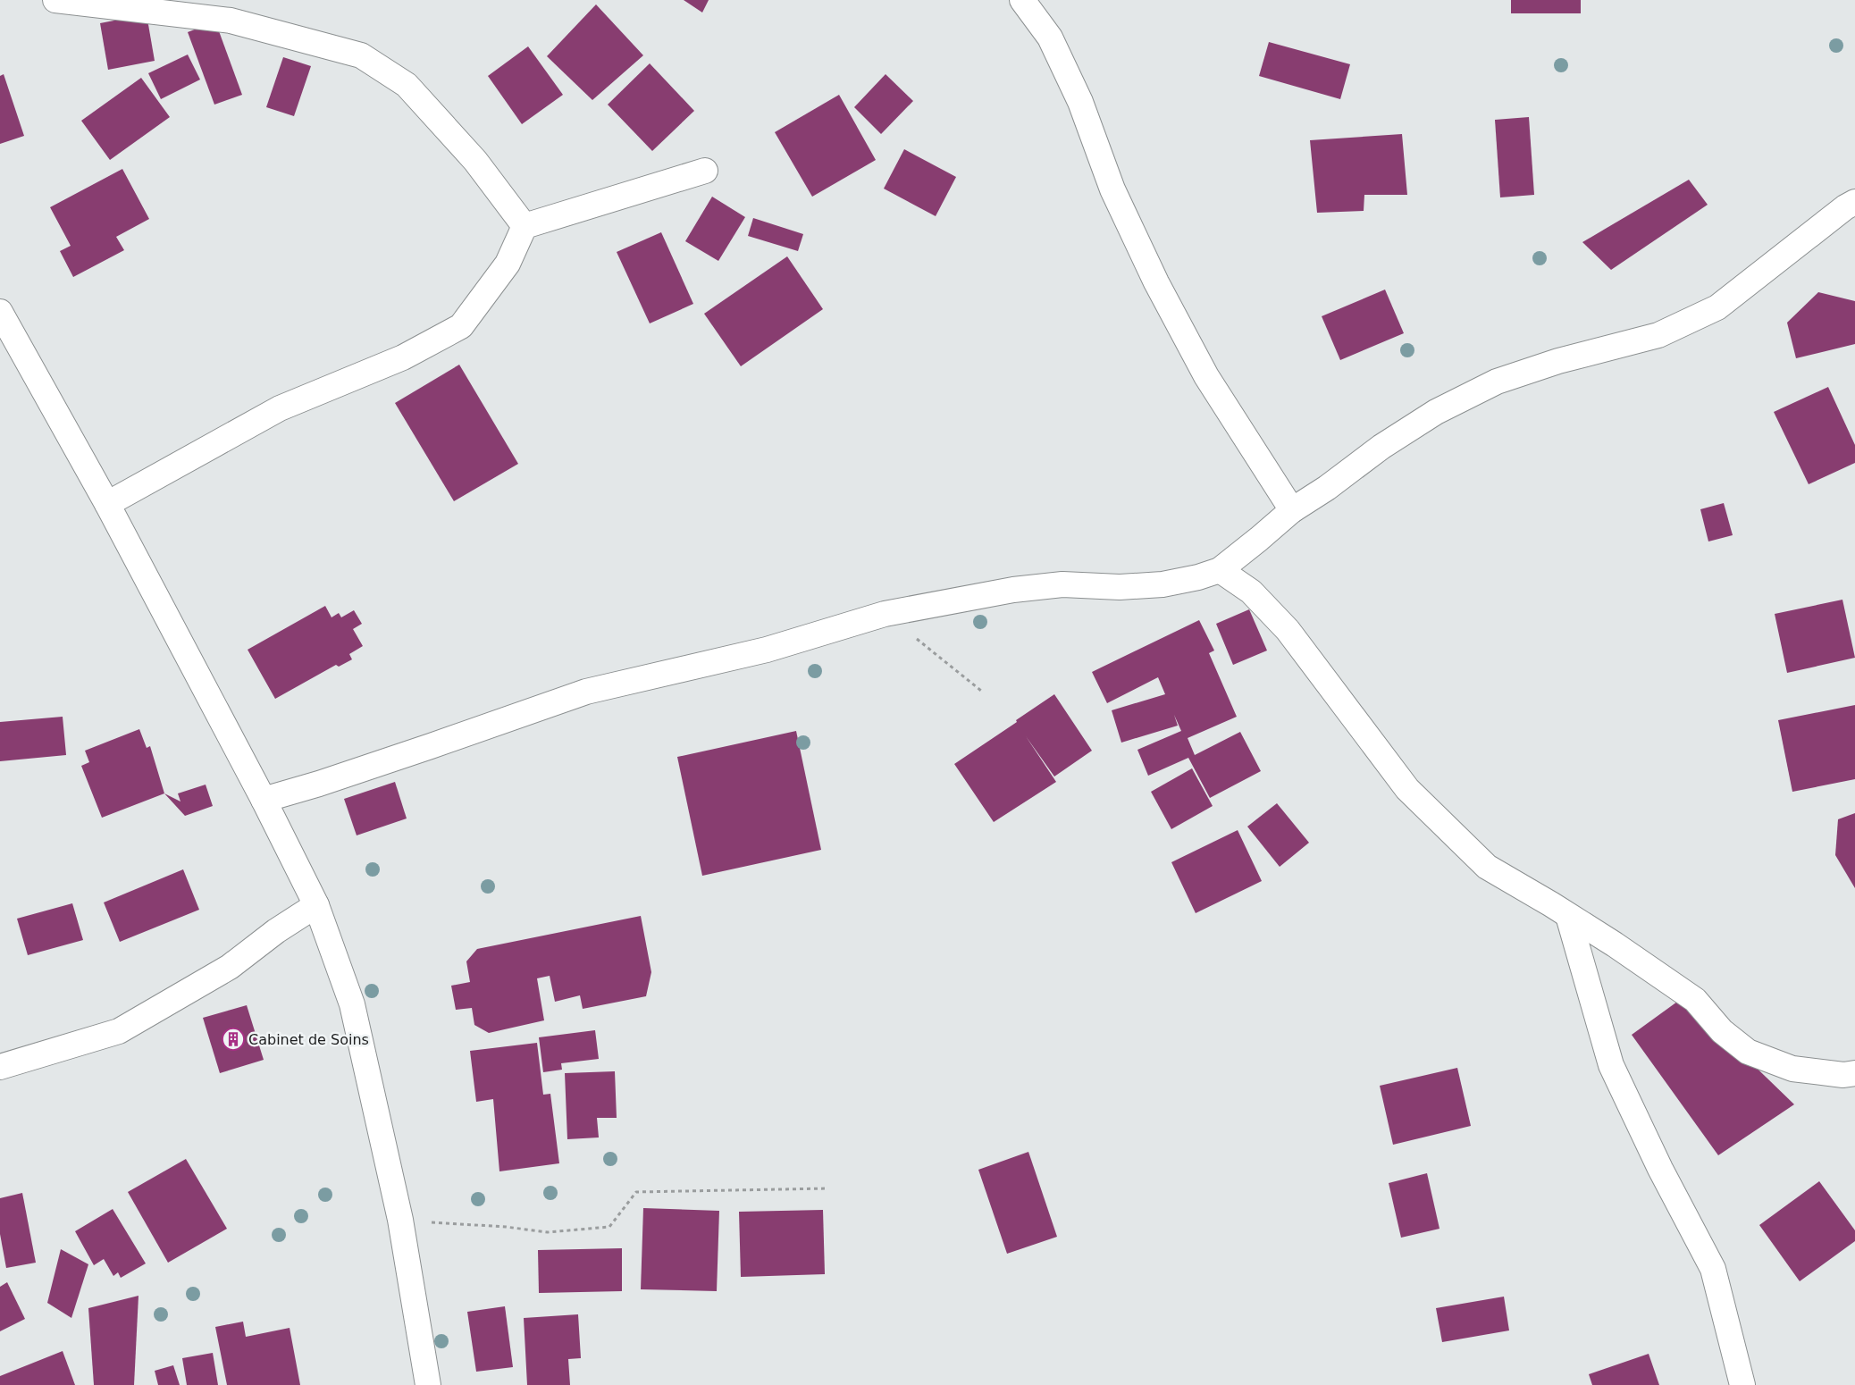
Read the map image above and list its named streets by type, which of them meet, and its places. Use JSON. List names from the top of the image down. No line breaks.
{"places":{"building":["Cabinet de Soins"]}}
